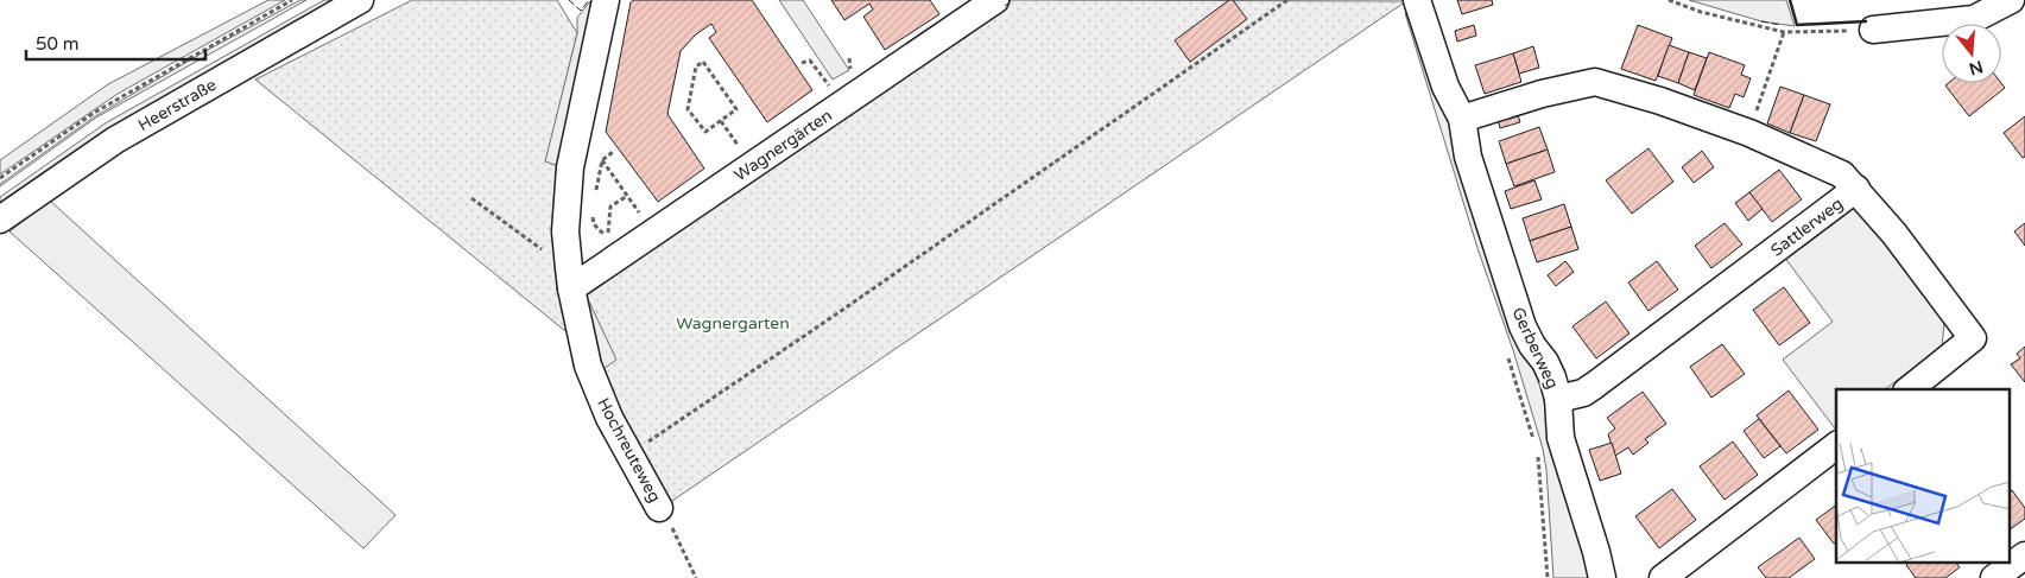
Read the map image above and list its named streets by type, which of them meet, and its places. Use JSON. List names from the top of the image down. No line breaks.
{"streets":{"street":["Heerstraße","Wagnergärten","Sattlerweg","Gerberweg","Hochreuteweg"]},"crossings":[["Wagnergärten","Hochreuteweg"],["Sattlerweg","Gerberweg"]],"parks":["Wagnergarten"],"scale_bar":"50 m","north":"bottom"}
